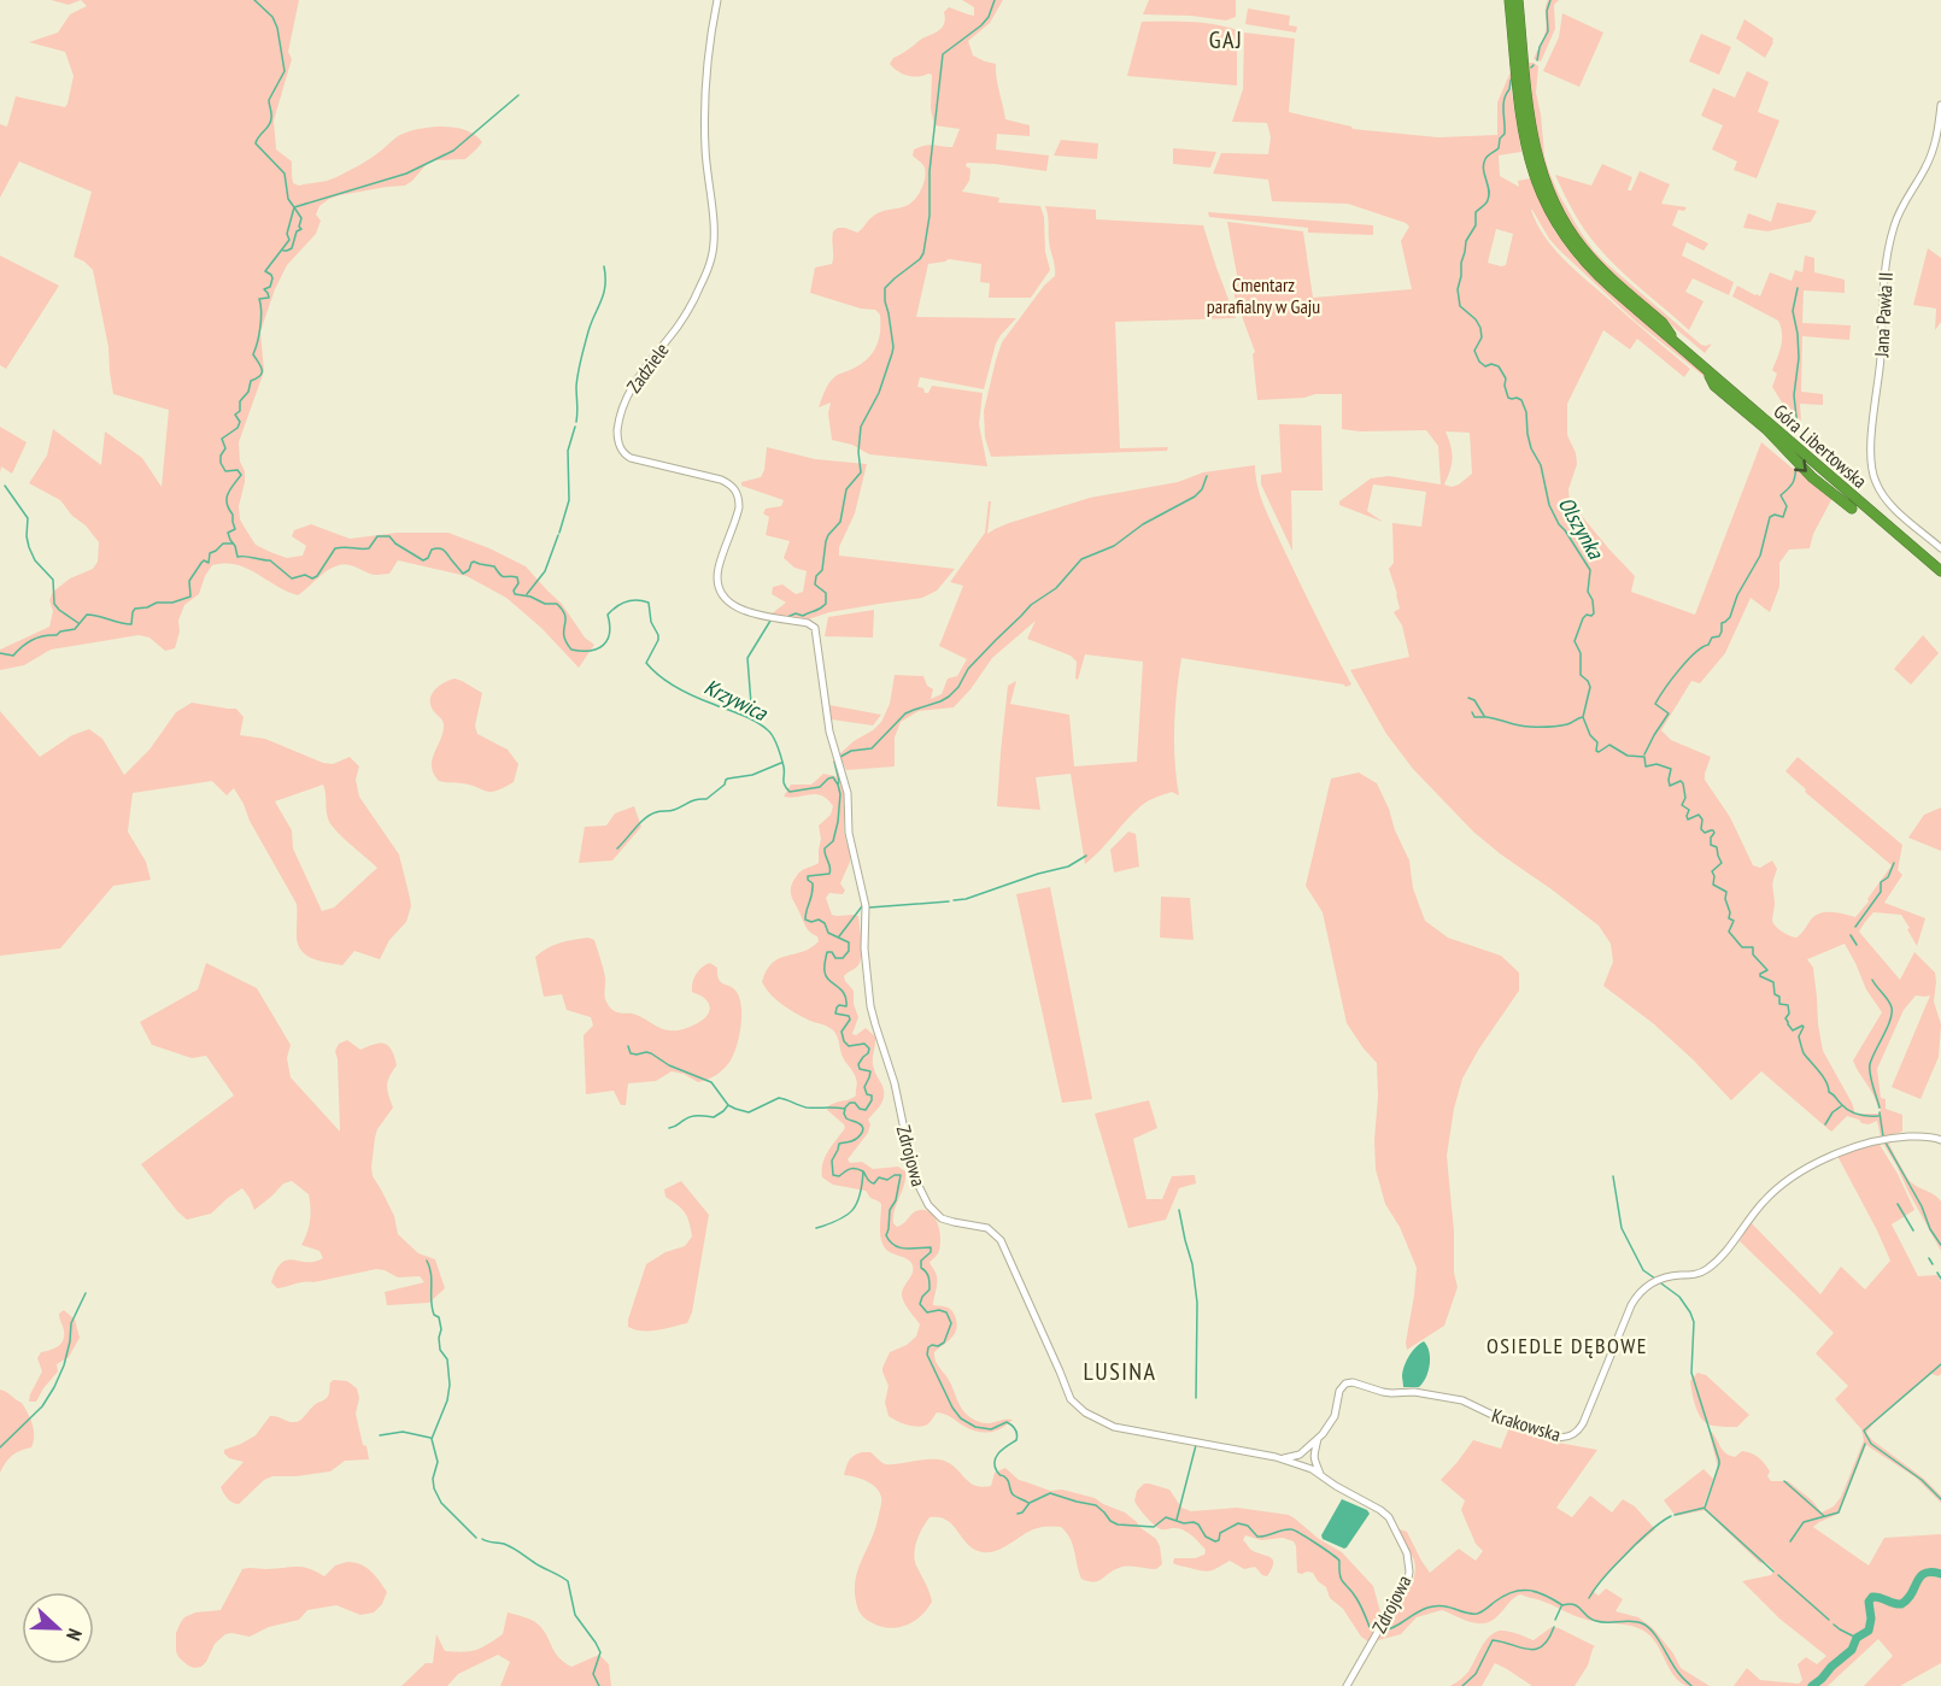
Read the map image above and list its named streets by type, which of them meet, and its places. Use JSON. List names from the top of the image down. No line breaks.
{"streets":{"highway":["Góra Libertowska"],"street":["Jana Pawła II","Zadziele","Zdrojowa","Krakowska"]},"crossings":[["Zadziele","Zdrojowa"],["Zdrojowa","Krakowska"]],"districts":["GAJ","OSIEDLE DĘBOWE","LUSINA"],"water":["Olszynka","Krzywica"],"parks":["Cmentarz parafialny w Gaju"],"north":"right"}
